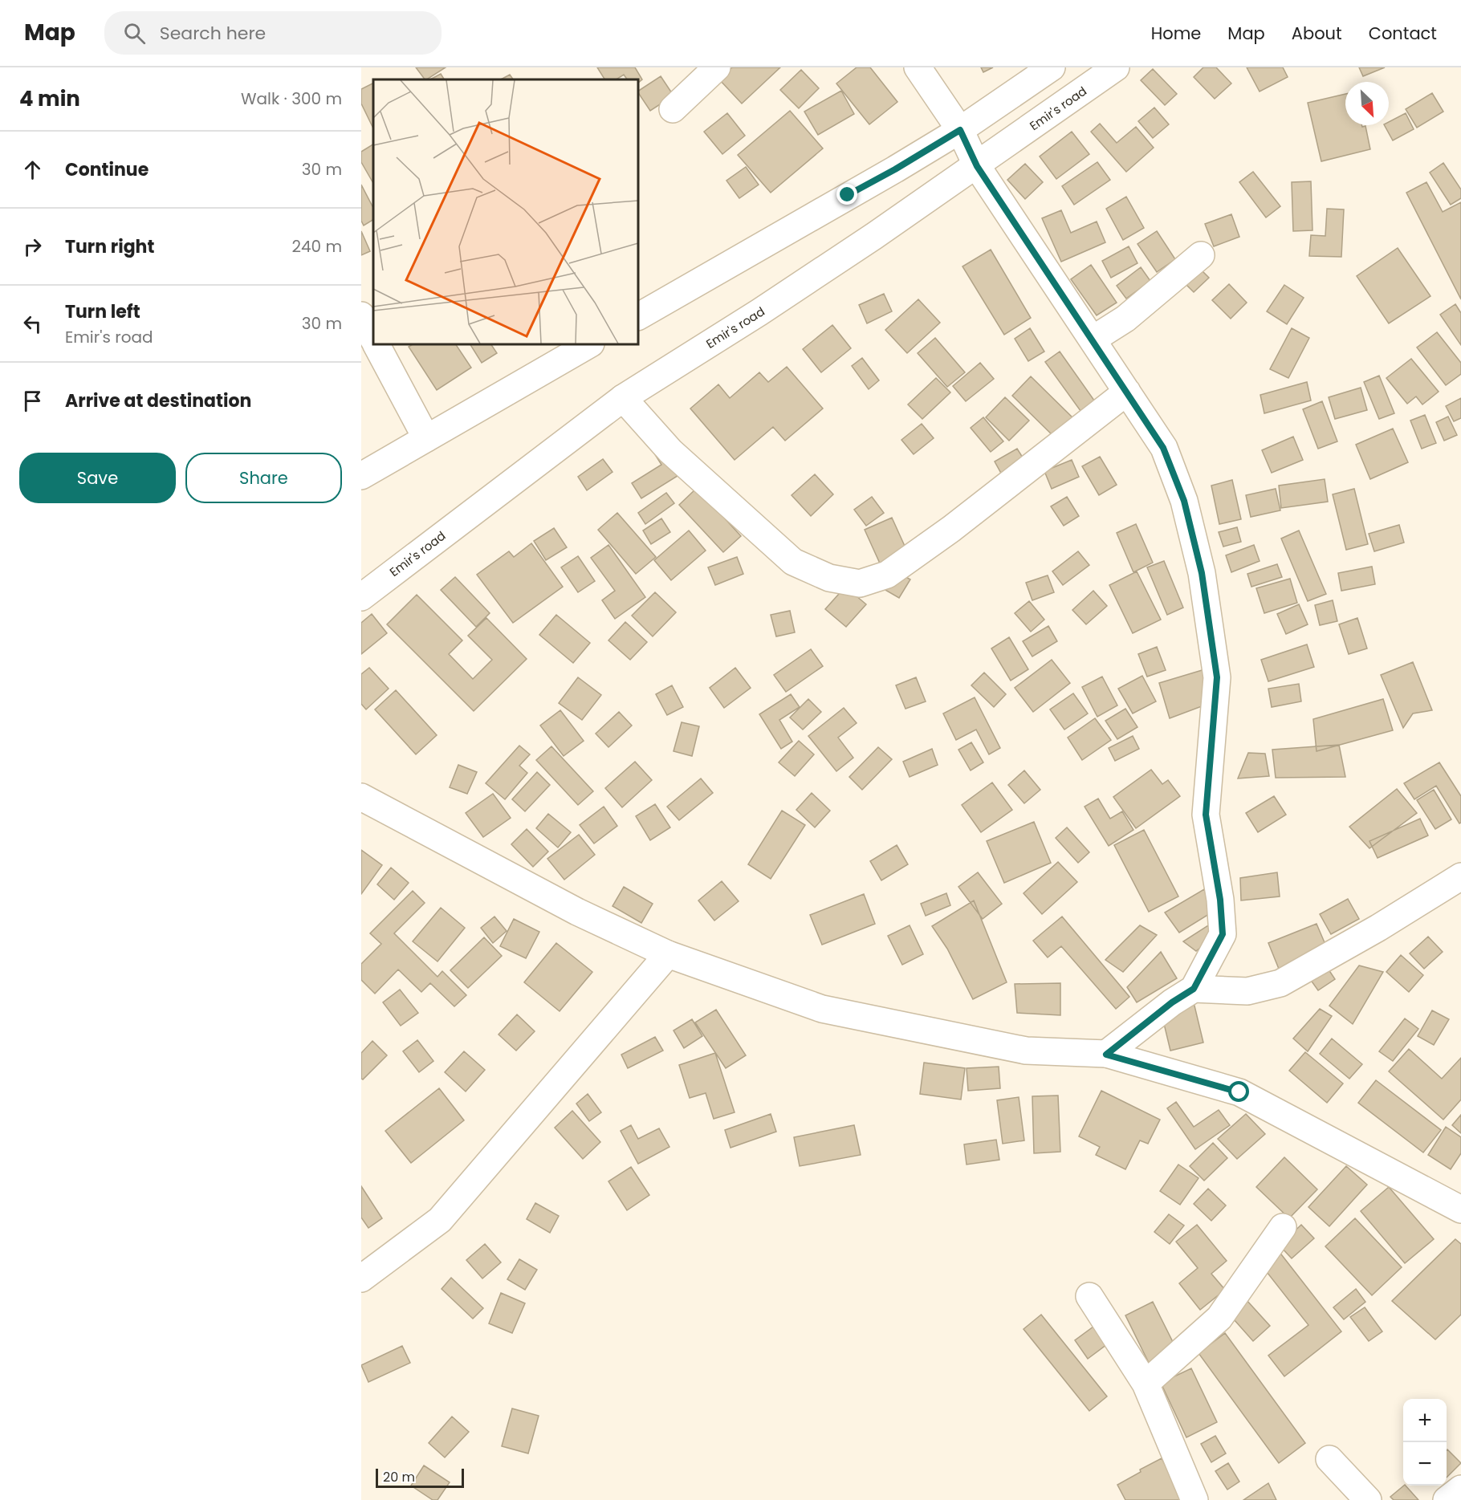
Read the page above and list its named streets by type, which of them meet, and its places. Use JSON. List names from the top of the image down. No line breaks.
{"streets":{"street":["Emir's road"]},"scale_bar":"20 m","north":"bottom right","page":{"header":"Map","search":"Search here","nav":["Home","Map","About","Contact"],"heading":["4 min","Walk · 300 m"],"list":[["Continue","30 m"],["Turn right","240 m"],["Turn left","Emir's road","30 m"],"Arrive at destination"],"buttons":["Save","Share"],"map_buttons":["+","−"],"scale":"20 m"}}
